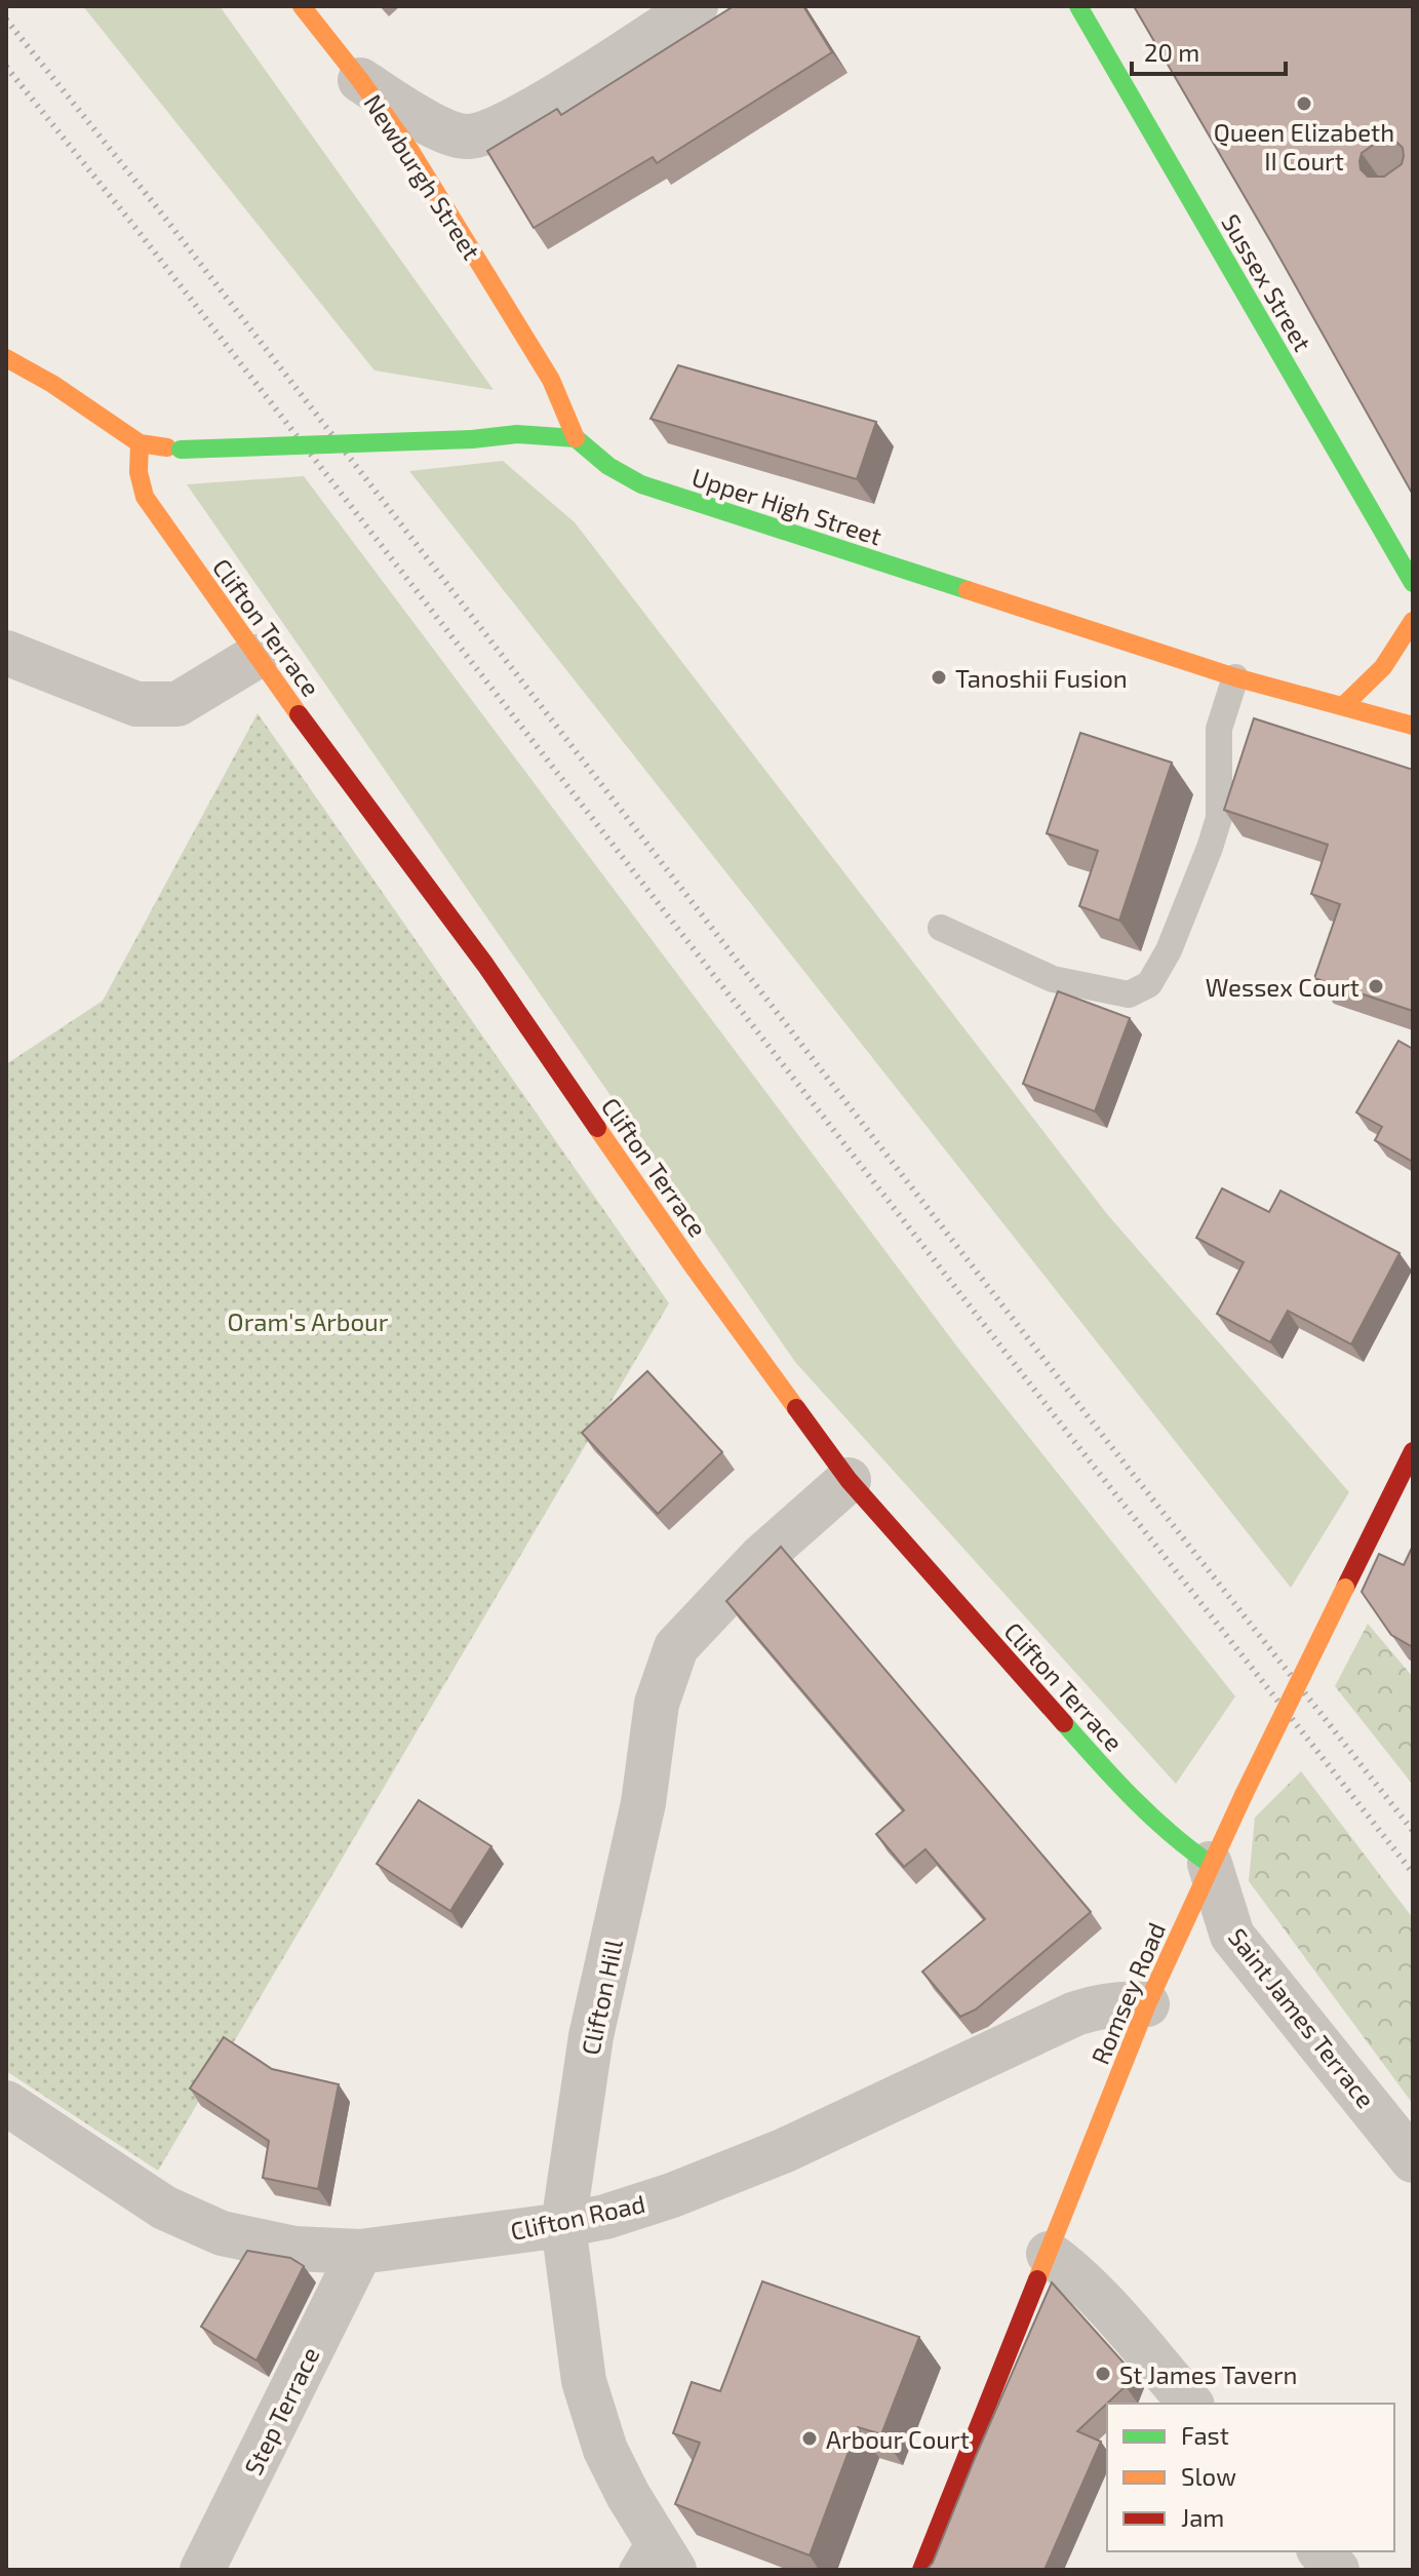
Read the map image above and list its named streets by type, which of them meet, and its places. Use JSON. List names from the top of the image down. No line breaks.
{"streets":{"main road":["Newburgh Street","Sussex Street","Upper High Street","Clifton Terrace","Romsey Road"],"street":["Clifton Hill","Saint James Terrace","Clifton Road","Step Terrace"]},"crossings":[["Newburgh Street","Upper High Street"],["Clifton Terrace","Romsey Road"],["Clifton Terrace","Clifton Hill"],["Clifton Terrace","Saint James Terrace"],["Romsey Road","Saint James Terrace"],["Romsey Road","Clifton Road"],["Clifton Hill","Clifton Road"],["Clifton Road","Step Terrace"]],"parks":["Oram's Arbour"],"places":["Queen Elizabeth II Court","Tanoshii Fusion","Wessex Court","St James Tavern","Arbour Court"],"legend":["Fast","Slow","Jam"],"scale_bar":"20 m"}
